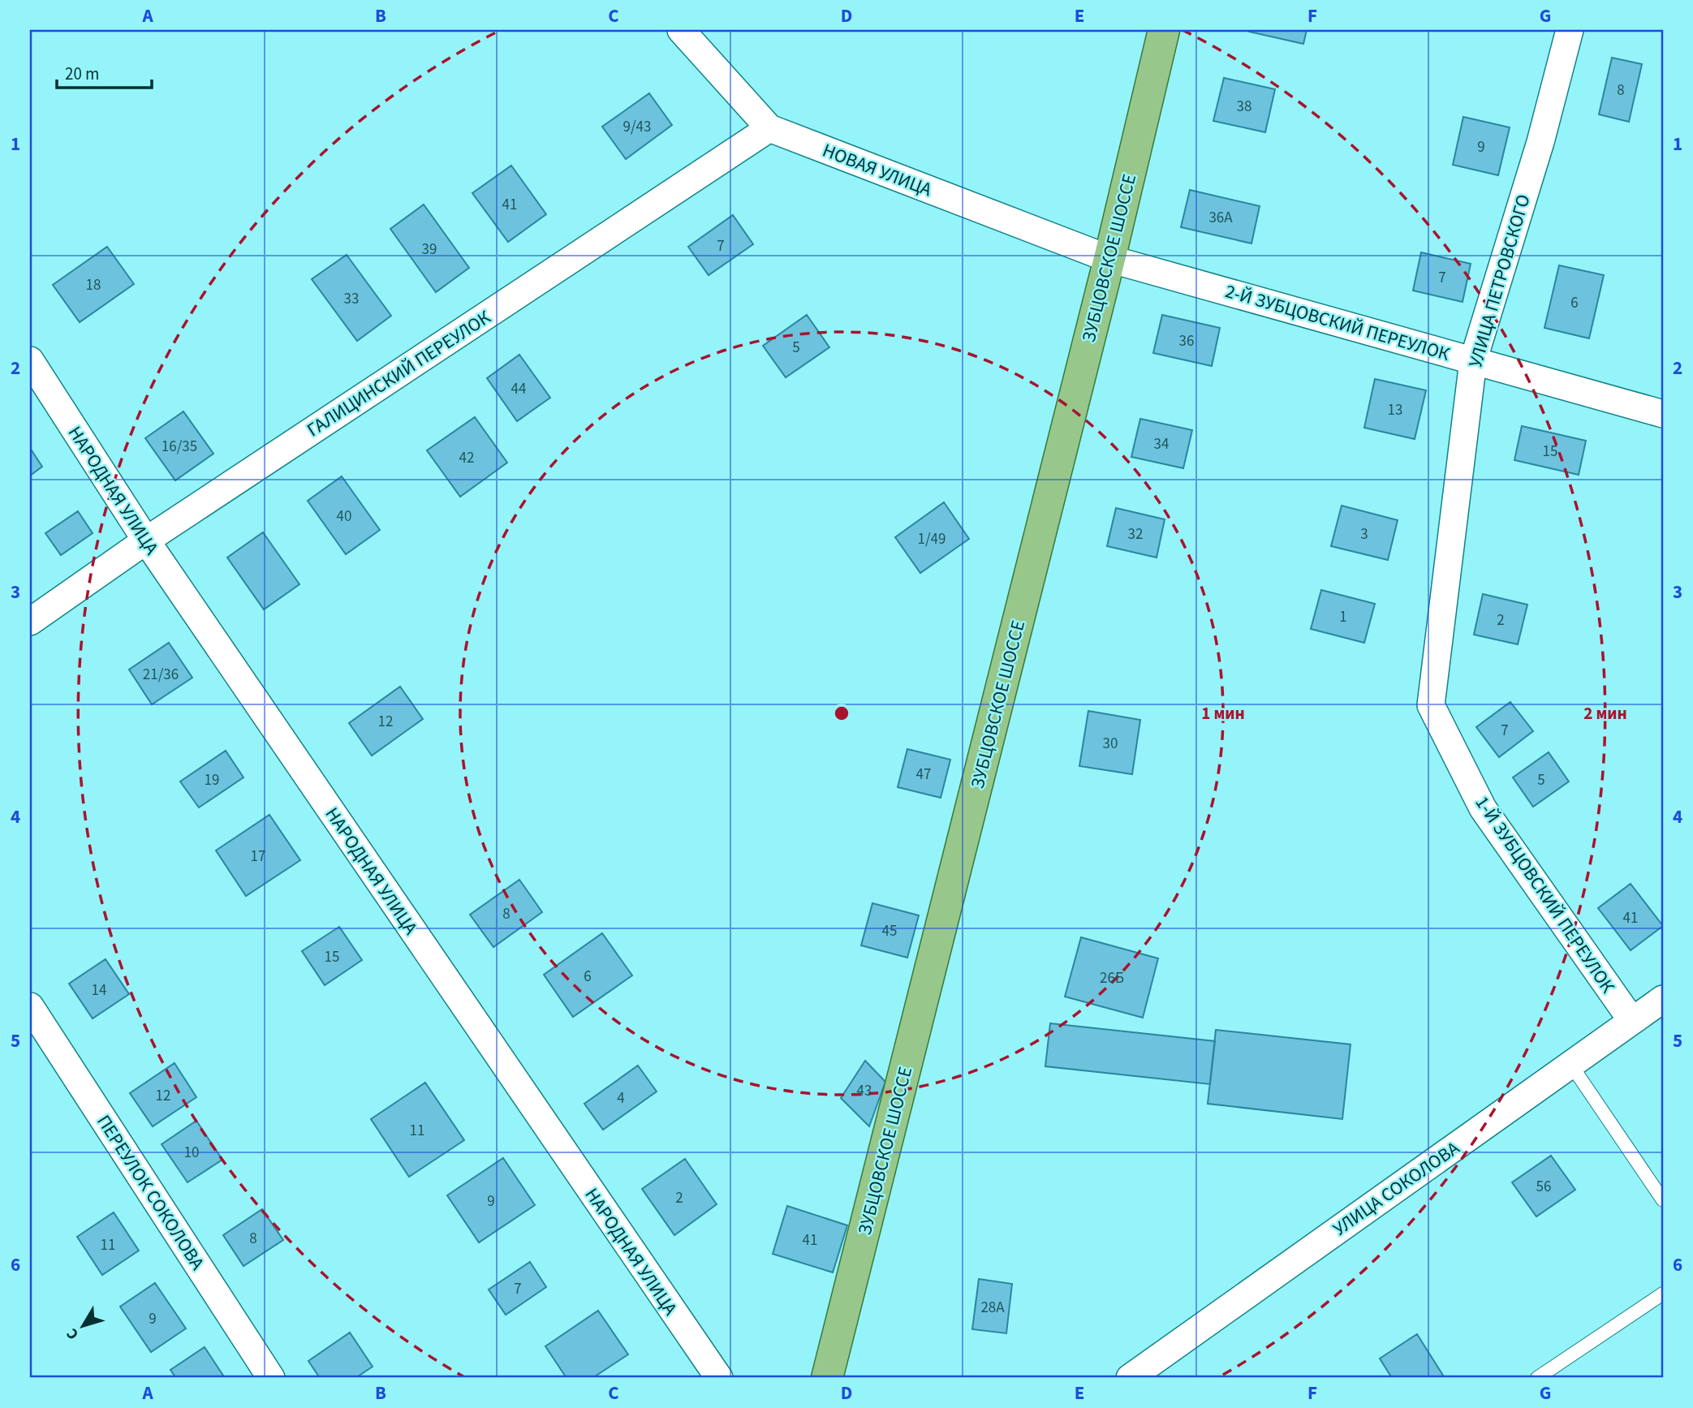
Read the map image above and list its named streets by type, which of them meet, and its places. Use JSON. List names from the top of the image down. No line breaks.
{"streets":{"main road":["ЗУБЦОВСКОЕ ШОССЕ"],"street":["НОВАЯ УЛИЦА","УЛИЦА ПЕТРОВСКОГО","2-Й ЗУБЦОВСКИЙ ПЕРЕУЛОК","ГАЛИЦИНСКИЙ ПЕРЕУЛОК","НАРОДНАЯ УЛИЦА","1-Й ЗУБЦОВСКИЙ ПЕРЕУЛОК","УЛИЦА СОКОЛОВА","ПЕРЕУЛОК СОКОЛОВА"]},"crossings":[["НОВАЯ УЛИЦА","ЗУБЦОВСКОЕ ШОССЕ"],["НОВАЯ УЛИЦА","2-Й ЗУБЦОВСКИЙ ПЕРЕУЛОК"],["НОВАЯ УЛИЦА","ГАЛИЦИНСКИЙ ПЕРЕУЛОК"],["ЗУБЦОВСКОЕ ШОССЕ","2-Й ЗУБЦОВСКИЙ ПЕРЕУЛОК"],["УЛИЦА ПЕТРОВСКОГО","2-Й ЗУБЦОВСКИЙ ПЕРЕУЛОК"],["УЛИЦА ПЕТРОВСКОГО","1-Й ЗУБЦОВСКИЙ ПЕРЕУЛОК"],["ГАЛИЦИНСКИЙ ПЕРЕУЛОК","НАРОДНАЯ УЛИЦА"],["1-Й ЗУБЦОВСКИЙ ПЕРЕУЛОК","УЛИЦА СОКОЛОВА"]],"house_numbers":["8","38","9/43","9","41","36А","7","39","7","18","33","6","36","5","44","13","34","16/35","15","42","40","32","3","1/49","1","2","21/36","12","7","30","47","19","5","17","8","41","45","15","6","26Б","14","43","12","4","11","10","56","2","9","8","41","11","7","28А","9"],"scale_bar":"20 m","north":"bottom left","grid":{"columns":["A","B","C","D","E","F","G"],"rows":["1","2","3","4","5","6"]},"rings":["1 мин","2 мин"]}
